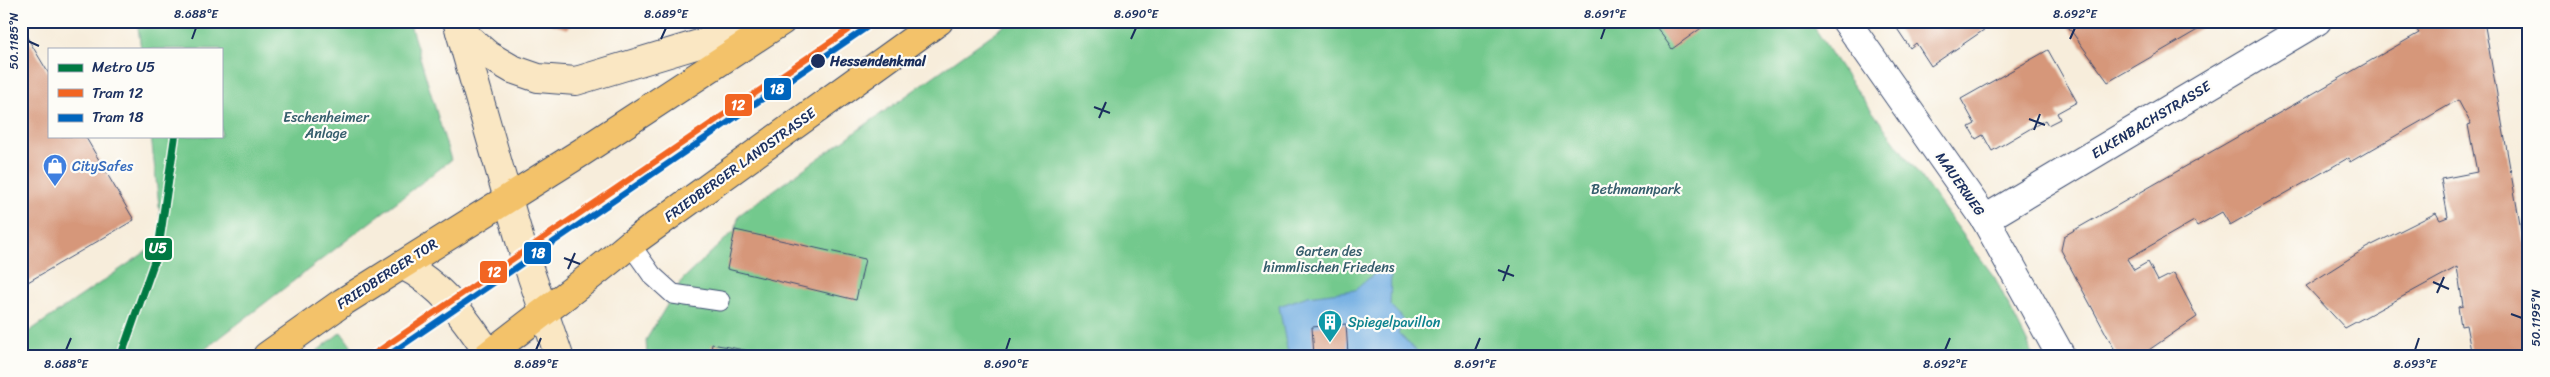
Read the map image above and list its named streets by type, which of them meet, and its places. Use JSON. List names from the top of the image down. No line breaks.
{"streets":{"main road":["FRIEDBERGER LANDSTRASSE","FRIEDBERGER TOR"],"street":["ELKENBACHSTRASSE","MAUERWEG"]},"crossings":[["ELKENBACHSTRASSE","MAUERWEG"]],"parks":["Eschenheimer Anlage","Bethmannpark","Garten des himmlischen Friedens"],"places":{"other":["Hessendenkmal"],"shop":["CitySafes"],"building":["Spiegelpavillon"]},"lines":["tram line 12","tram line 18","metro line U5"],"legend":["Metro U5","Tram 12","Tram 18"],"coordinates":["8.688°E","8.689°E","8.690°E","8.691°E","8.692°E","50.1185°N","50.1195°N","8.693°E"]}
